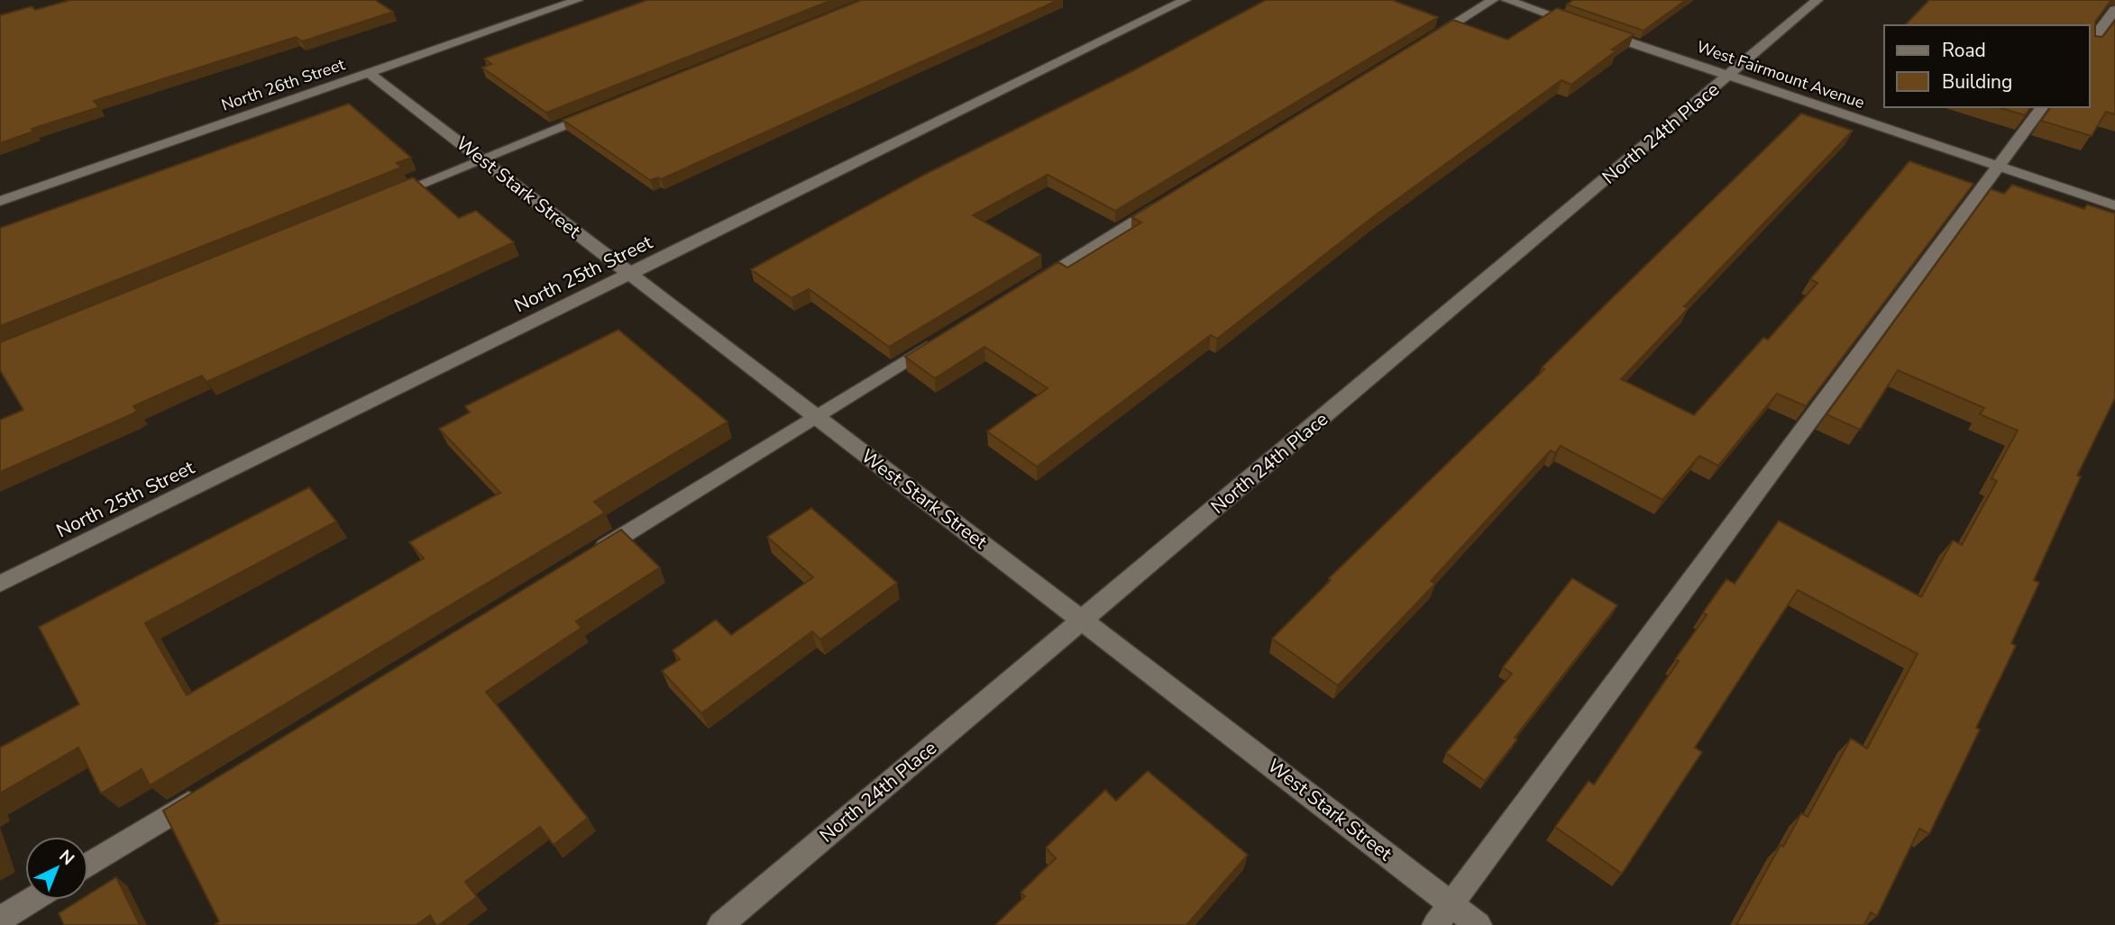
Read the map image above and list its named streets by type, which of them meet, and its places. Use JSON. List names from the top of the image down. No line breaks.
{"streets":{"street":["West Fairmount Avenue","North 26th Street","North 24th Place","West Stark Street","North 25th Street"]},"crossings":[["West Fairmount Avenue","North 24th Place"],["North 26th Street","West Stark Street"],["North 24th Place","West Stark Street"],["West Stark Street","North 25th Street"]],"legend":["Road","Building"],"north":"top right"}
